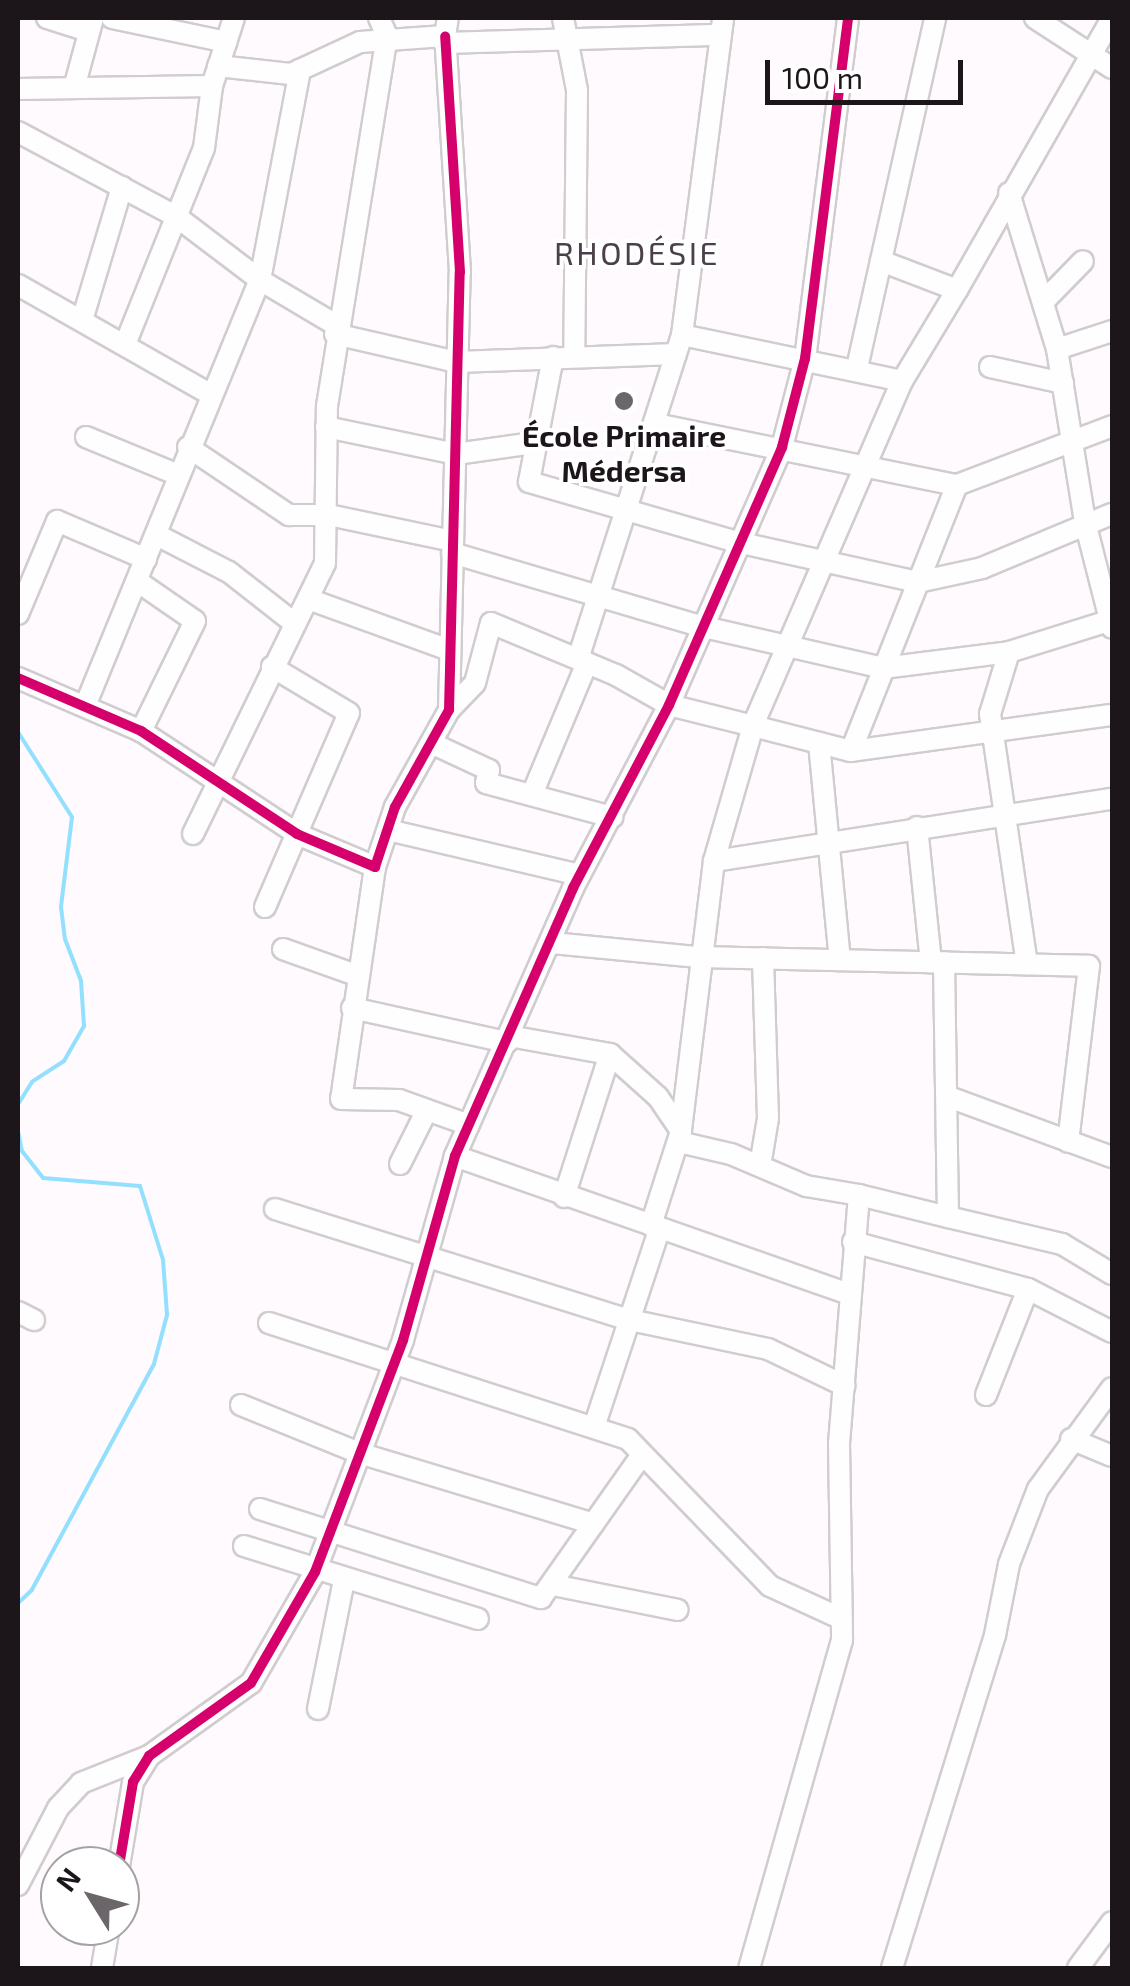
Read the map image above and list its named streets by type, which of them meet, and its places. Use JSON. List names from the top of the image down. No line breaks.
{"districts":["RHODÉSIE"],"places":["École Primaire Médersa"],"scale_bar":"100 m","north":"top left"}
